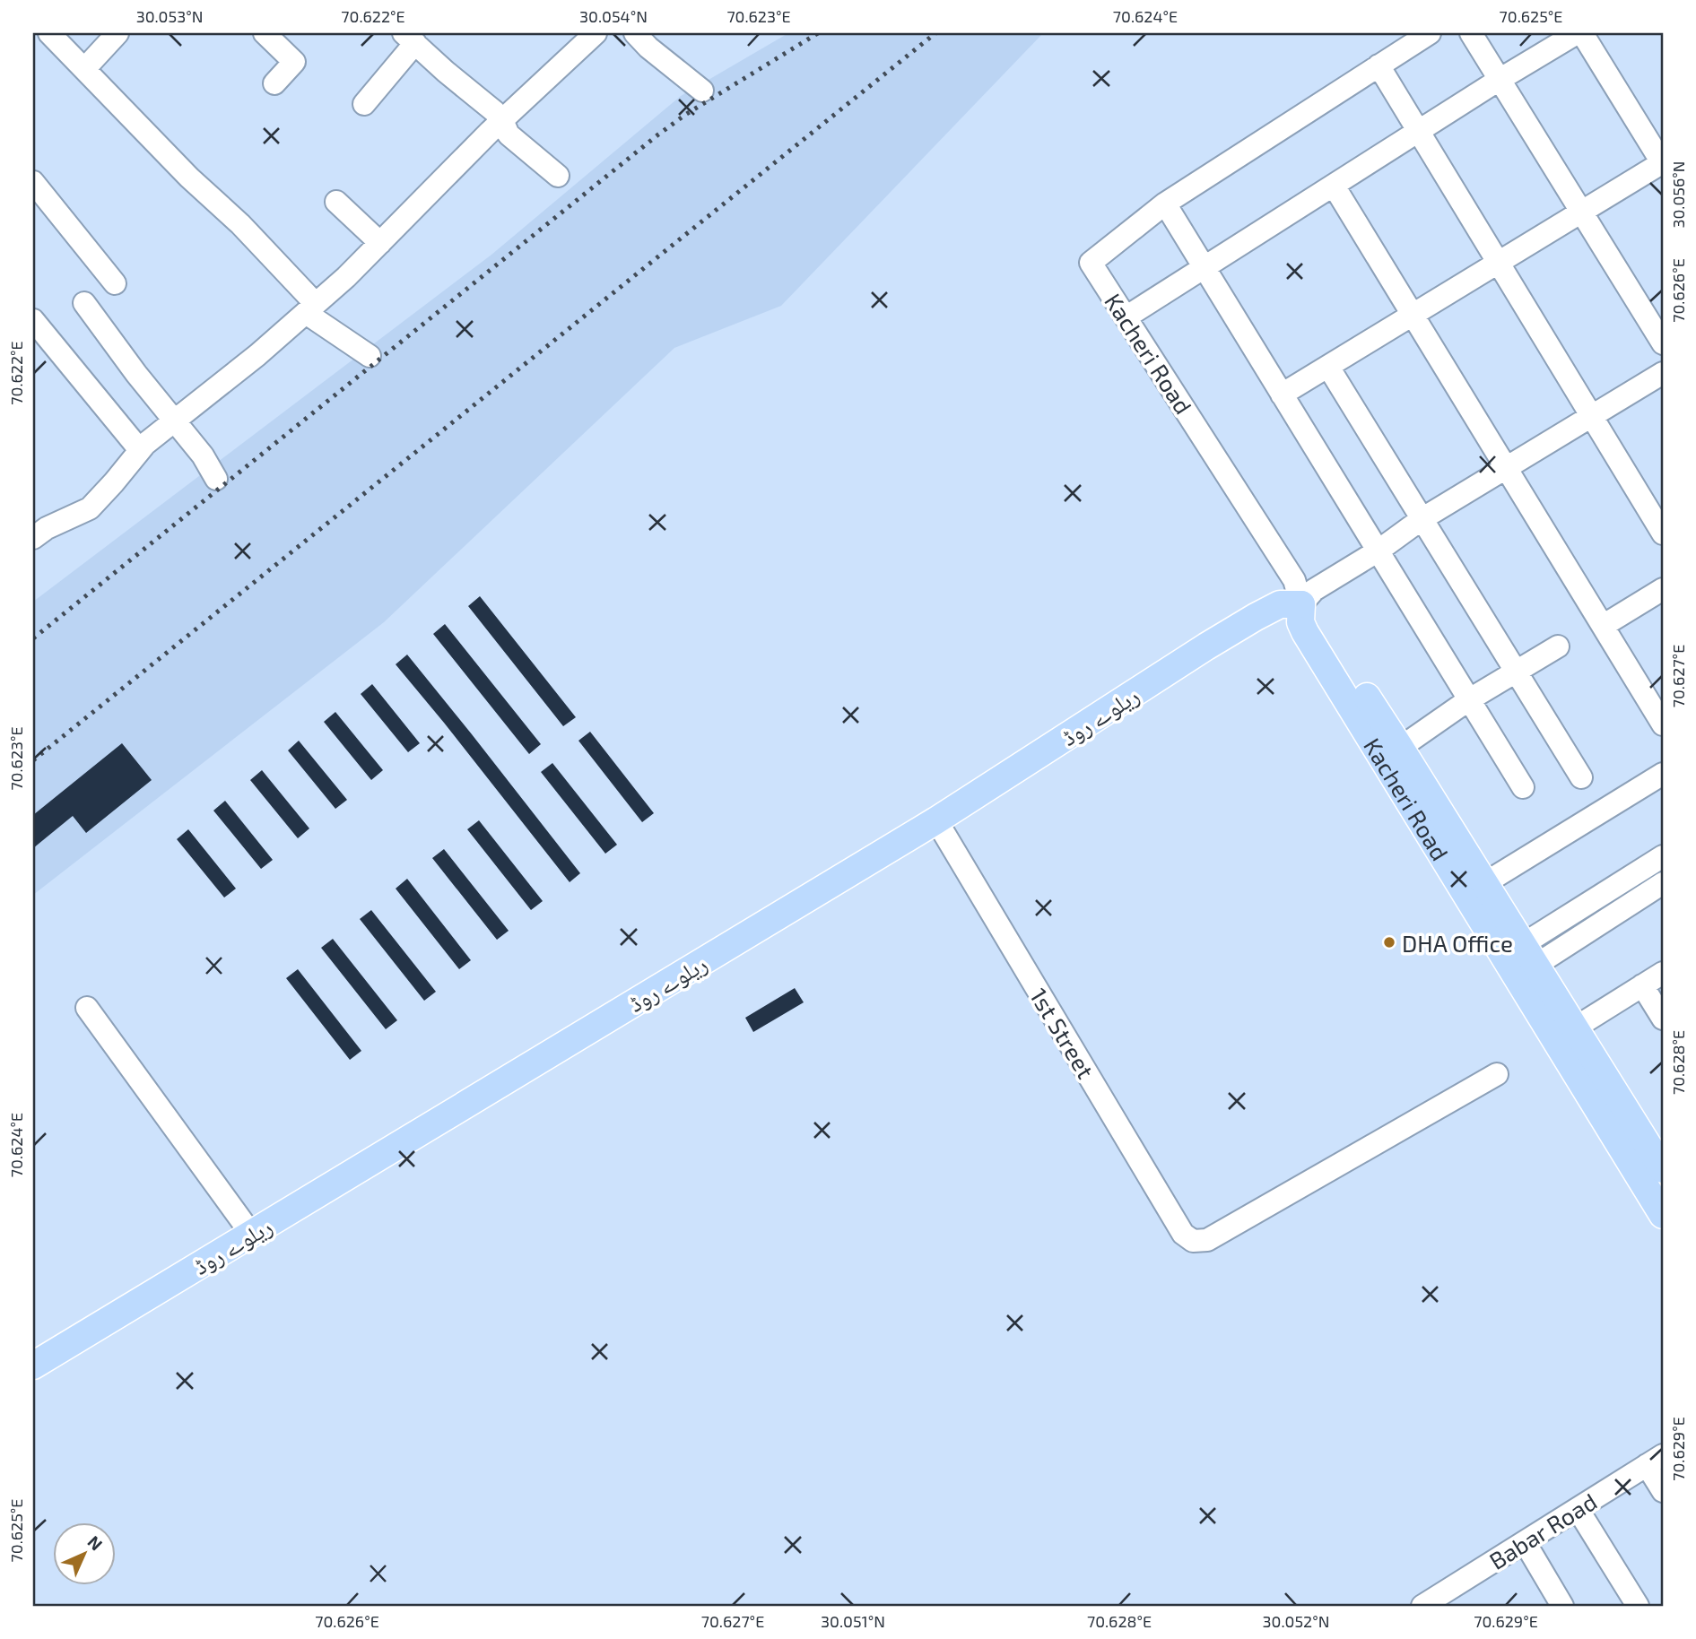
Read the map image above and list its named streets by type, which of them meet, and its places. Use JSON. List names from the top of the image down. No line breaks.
{"streets":{"main road":["Kacheri Road","ریلوے روڈ"],"street":["1st Street","Babar Road"]},"crossings":[["Kacheri Road","ریلوے روڈ"],["ریلوے روڈ","1st Street"]],"places":["DHA Office"],"north":"top right","coordinates":["30.053°N","70.622°E","30.054°N","70.623°E","70.624°E","70.625°E","30.056°N","70.626°E","70.627°E","70.628°E","70.629°E","30.051°N","30.052°N"]}
